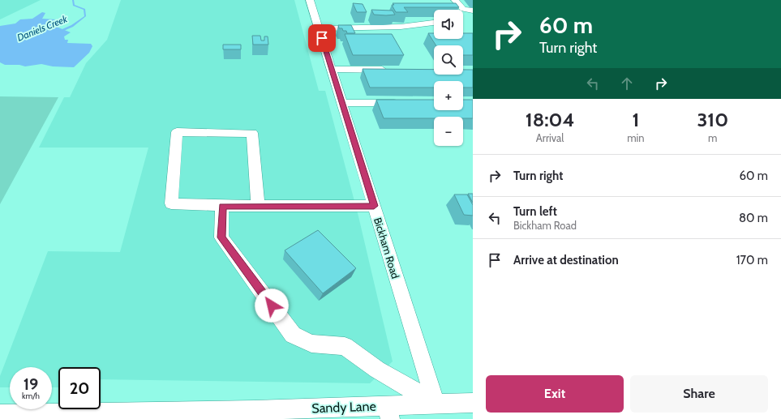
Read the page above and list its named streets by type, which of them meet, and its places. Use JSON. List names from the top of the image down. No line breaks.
{"streets":{"street":["Bickham Road","Sandy Lane"]},"crossings":[["Bickham Road","Sandy Lane"]],"water":["Daniels Creek"],"page":{"turn":["60 m","Turn right"],"map_buttons":["+","−"],"eta":["18:04","Arrival","1","min","310","m"],"list":[{"name":"Turn right","value":"60 m"},{"name":"Turn left","note":"Bickham Road","value":"80 m"},{"name":"Arrive at destination","value":"170 m"}],"speed":"19 km/h","limit":"20","buttons":["Exit","Share"]}}
